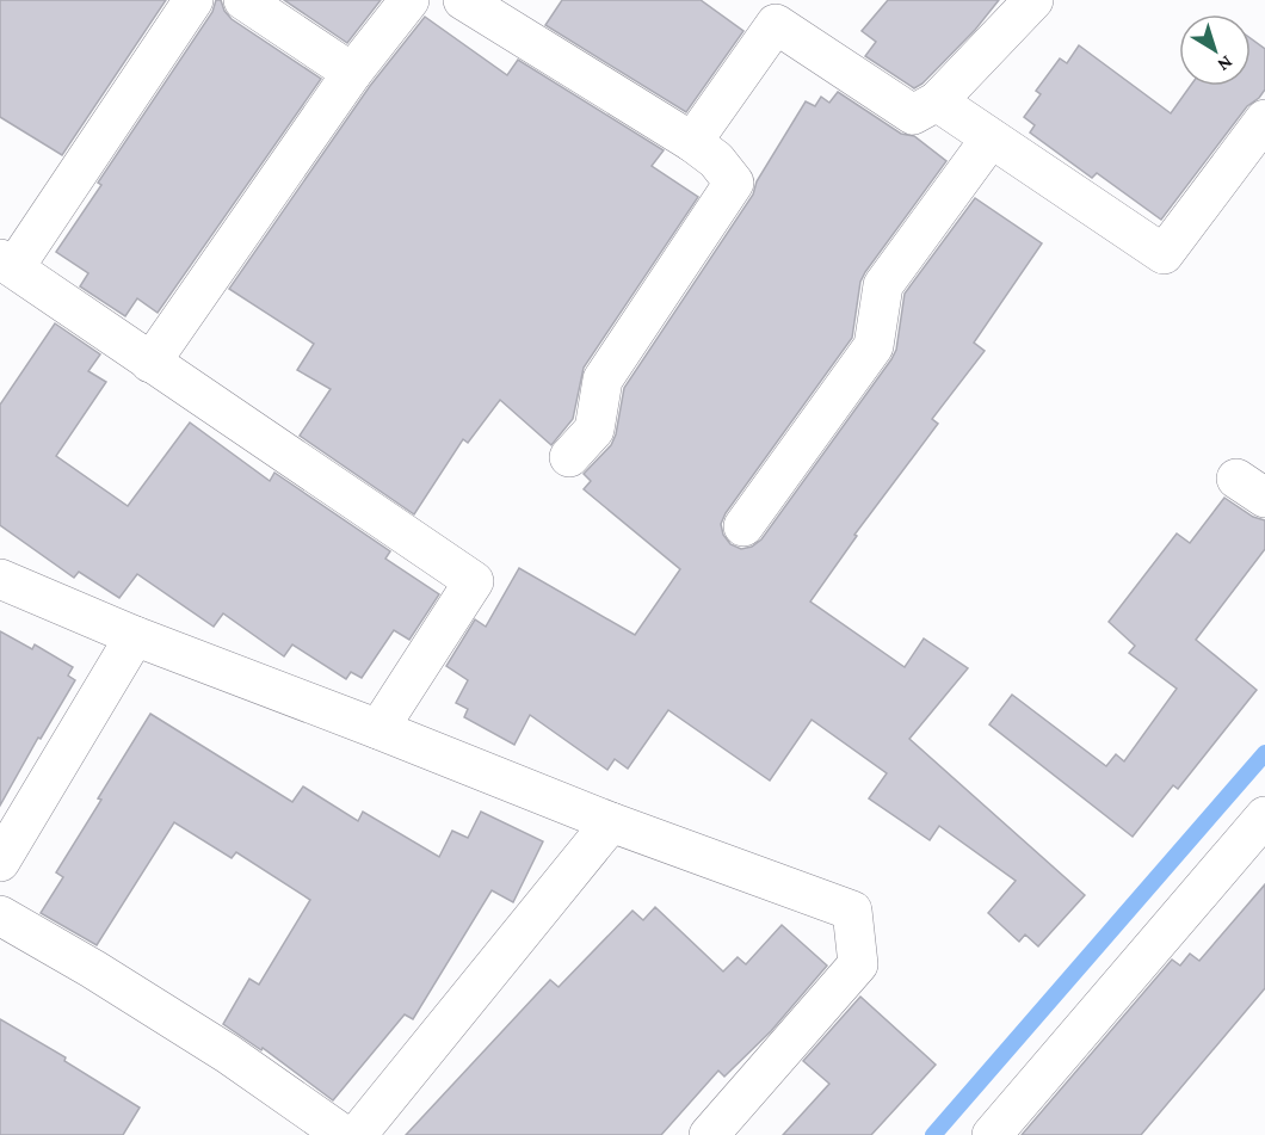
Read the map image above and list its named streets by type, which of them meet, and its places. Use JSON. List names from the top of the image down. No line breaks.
{"north":"bottom right"}
